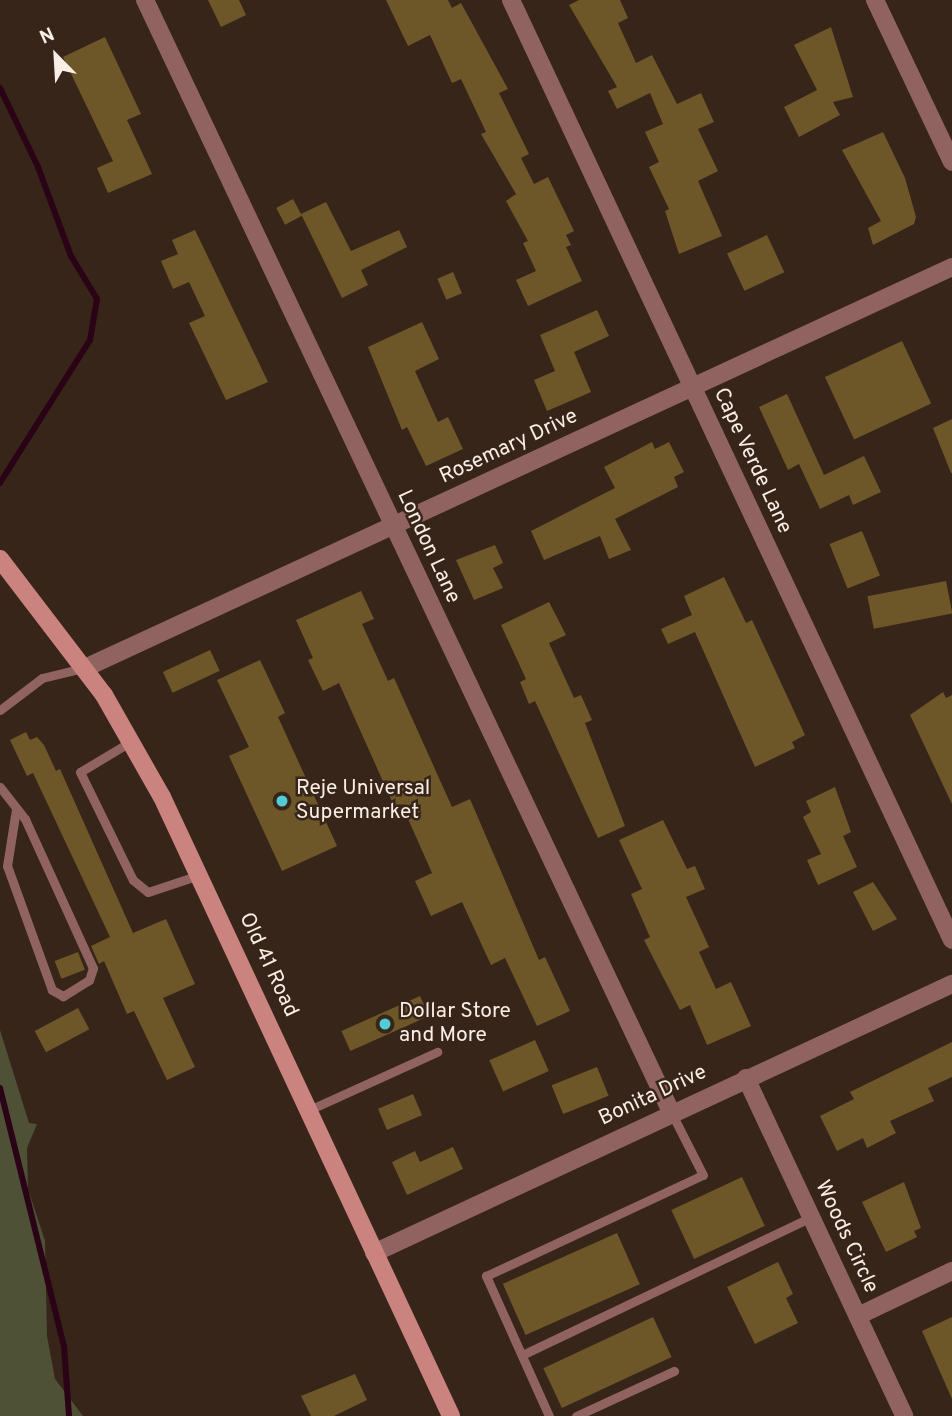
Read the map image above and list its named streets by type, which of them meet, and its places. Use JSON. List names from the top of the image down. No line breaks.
{"streets":{"street":["Rosemary Drive","Cape Verde Lane","London Lane","Old 41 Road","Bonita Drive","Woods Circle"]},"crossings":[["Rosemary Drive","Cape Verde Lane"],["Rosemary Drive","London Lane"],["Rosemary Drive","Old 41 Road"],["London Lane","Bonita Drive"],["Old 41 Road","Bonita Drive"],["Bonita Drive","Woods Circle"]],"places":["Reje Universal Supermarket","Dollar Store and More"],"north":"top left"}
